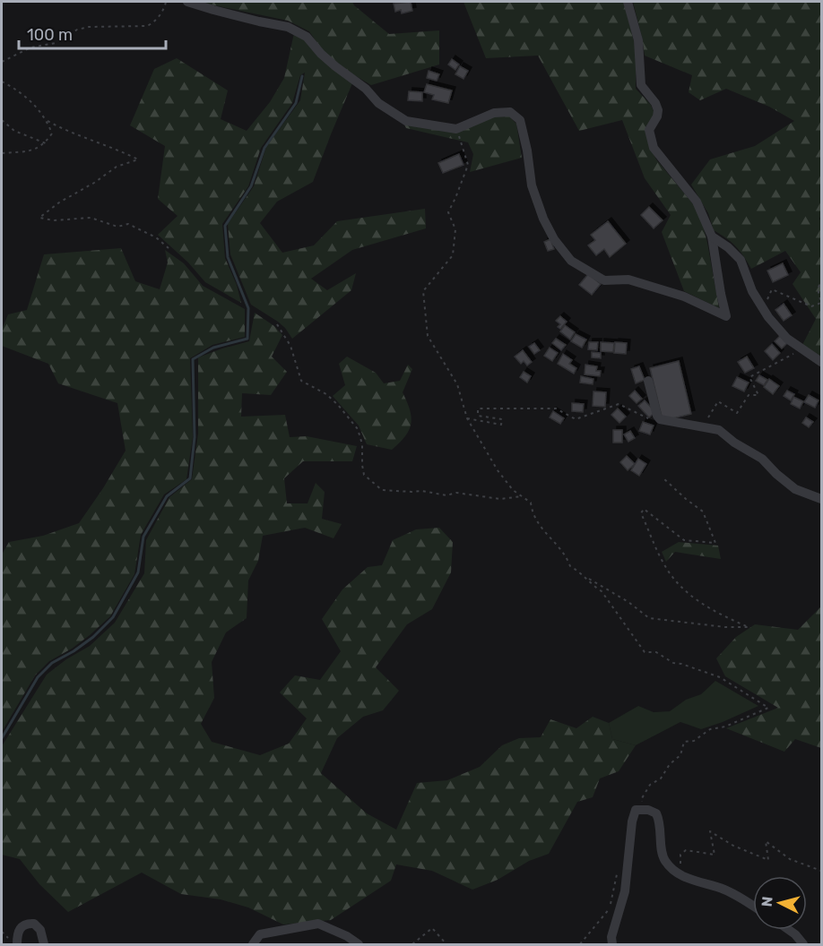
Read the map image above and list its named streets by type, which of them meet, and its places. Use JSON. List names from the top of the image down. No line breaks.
{"scale_bar":"100 m","north":"left"}
